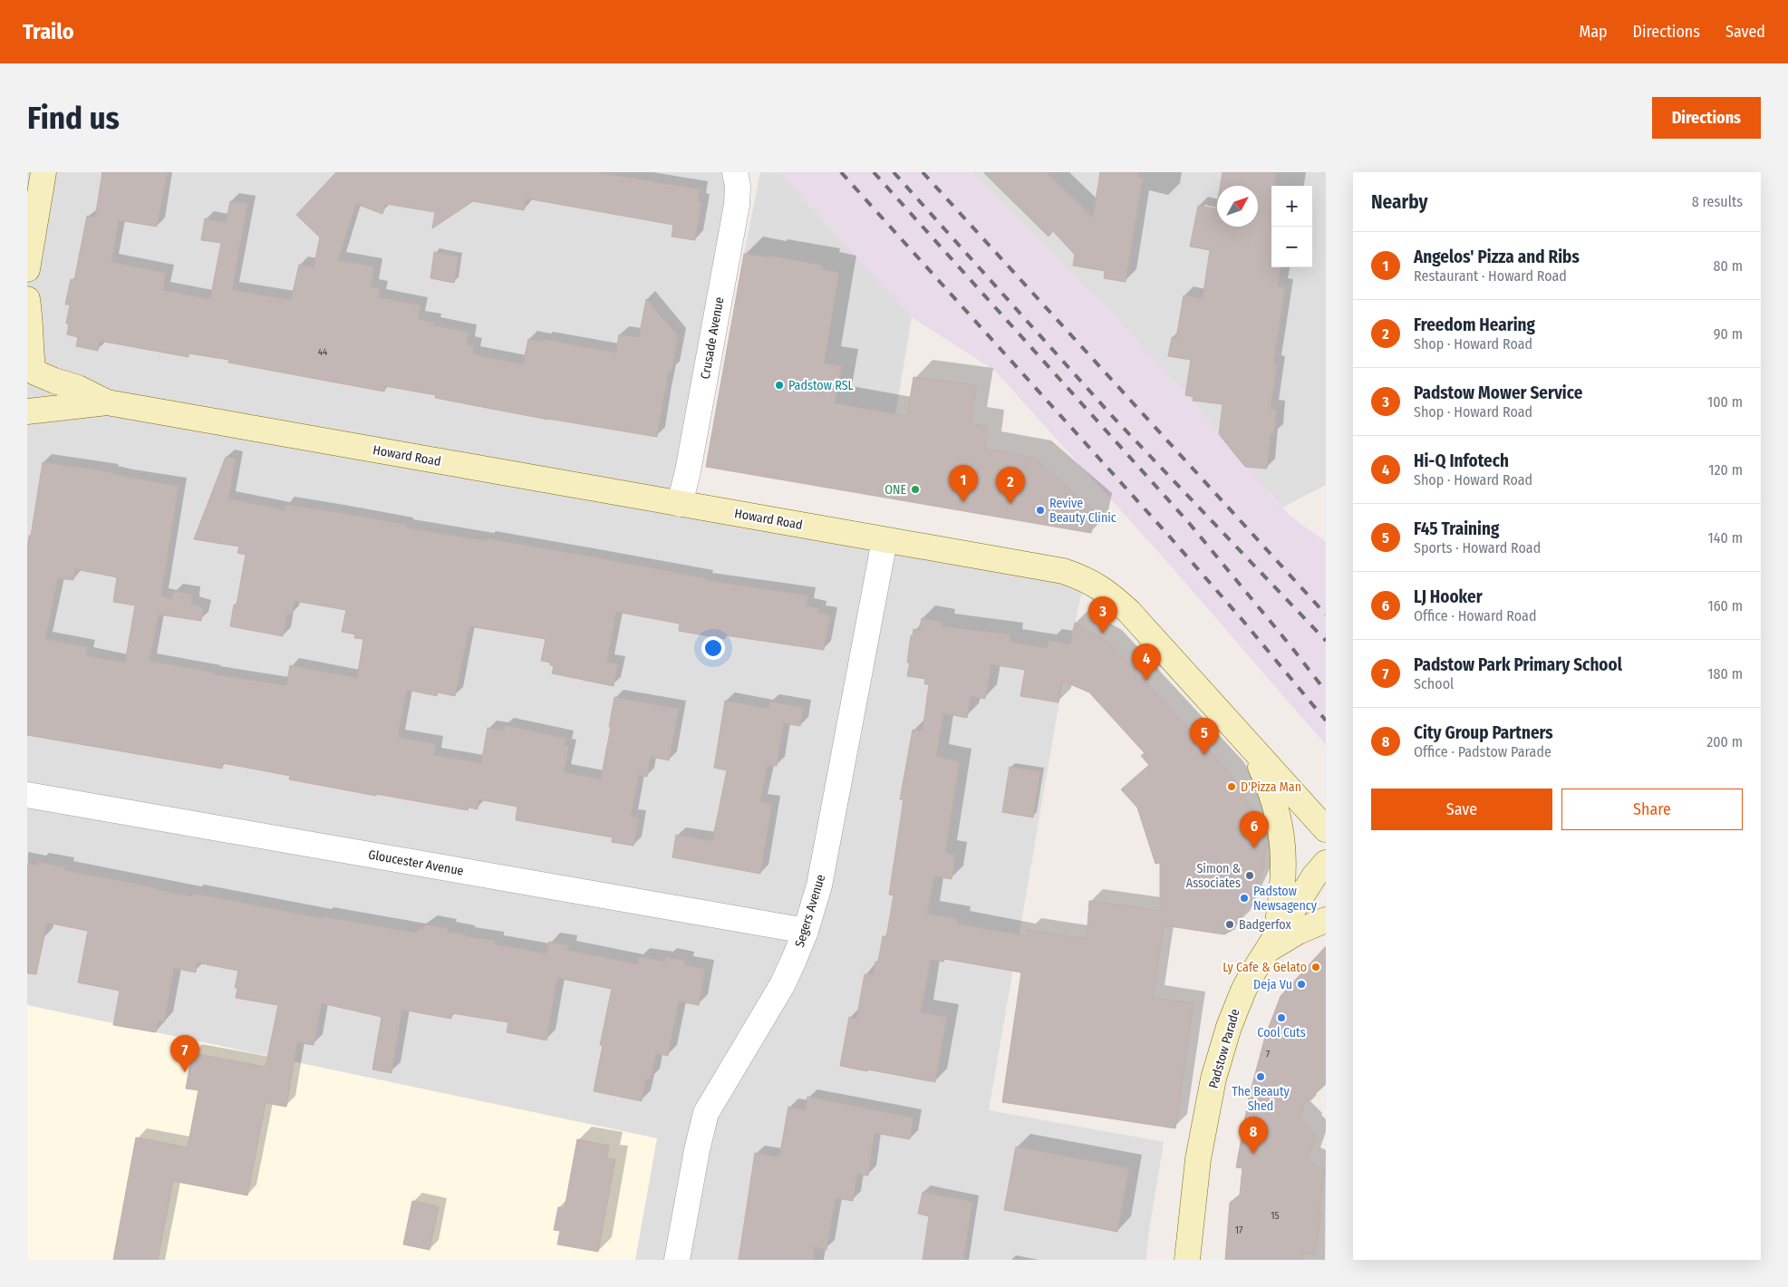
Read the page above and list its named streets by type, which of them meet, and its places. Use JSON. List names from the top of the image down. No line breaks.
{"streets":{"street":["Crusade Avenue","Howard Road","Gloucester Avenue","Segers Avenue","Padstow Parade"]},"crossings":[["Crusade Avenue","Howard Road"],["Howard Road","Segers Avenue"],["Gloucester Avenue","Segers Avenue"]],"places":["Padstow RSL","ONE","Revive Beauty Clinic","D'Pizza Man","Simon & Associates","Padstow Newsagency","Badgerfox","Ly Cafe & Gelato","Deja Vu","Cool Cuts","The Beauty Shed"],"house_numbers":["44","7","15","17"],"north":"top right","page":{"header":"Trailo","nav":["Map","Directions","Saved"],"buttons":["Directions",["Save","Share"]],"title":"Find us","heading":["Nearby","8 results"],"map_buttons":["+","−"],"list":[{"mark":"1","name":"Angelos' Pizza and Ribs","note":"Restaurant · Howard Road","value":"80 m"},{"mark":"2","name":"Freedom Hearing","note":"Shop · Howard Road","value":"90 m"},{"mark":"3","name":"Padstow Mower Service","note":"Shop · Howard Road","value":"100 m"},{"mark":"4","name":"Hi-Q Infotech","note":"Shop · Howard Road","value":"120 m"},{"mark":"5","name":"F45 Training","note":"Sports · Howard Road","value":"140 m"},{"mark":"6","name":"LJ Hooker","note":"Office · Howard Road","value":"160 m"},{"mark":"7","name":"Padstow Park Primary School","note":"School","value":"180 m"},{"mark":"8","name":"City Group Partners","note":"Office · Padstow Parade","value":"200 m"}],"pins":["1","2","3","4","5","6","7","8"]}}
